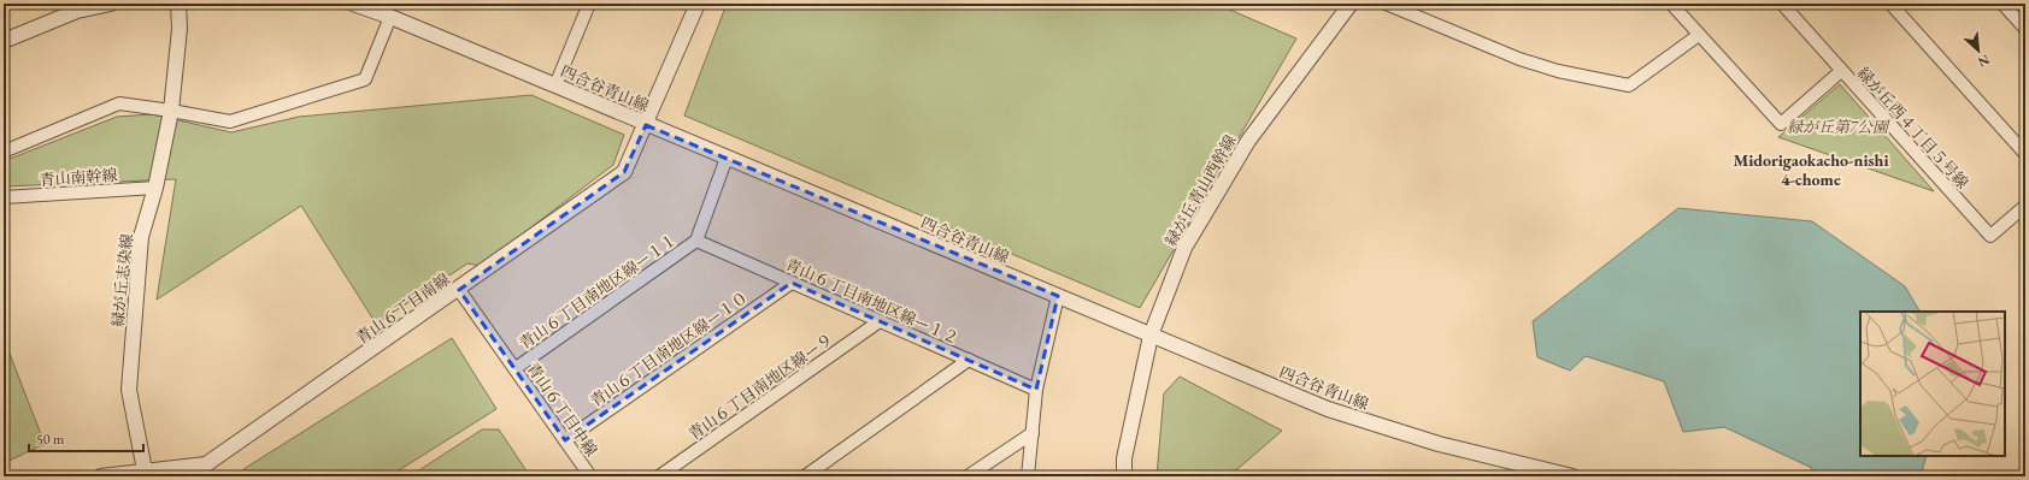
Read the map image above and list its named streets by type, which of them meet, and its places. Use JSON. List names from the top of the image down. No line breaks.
{"streets":{"street":["四合谷青山線","緑が丘西４丁目５号線","青山南幹線","緑が丘青山西幹線","緑が丘志染線","青山６丁目南地区線ー１１","青山６丁目南地区線ー１２","青山６丁目南線","青山６丁目南地区線ー１０","青山６丁目南地区線ー９","青山６丁目中線"]},"crossings":[["四合谷青山線","緑が丘青山西幹線"],["四合谷青山線","青山６丁目南地区線ー１１"],["四合谷青山線","青山６丁目南線"],["青山南幹線","緑が丘志染線"],["緑が丘志染線","青山６丁目南線"],["青山６丁目南地区線ー１１","青山６丁目南地区線ー１２"],["青山６丁目南地区線ー１１","青山６丁目中線"],["青山６丁目南地区線ー１２","青山６丁目南地区線ー１０"],["青山６丁目南地区線ー１２","青山６丁目南地区線ー９"],["青山６丁目南線","青山６丁目中線"],["青山６丁目南地区線ー１０","青山６丁目中線"]],"districts":["Midorigaokacho-nishi 4-chome"],"parks":["緑が丘第7公園"],"scale_bar":"50 m","north":"bottom right"}
